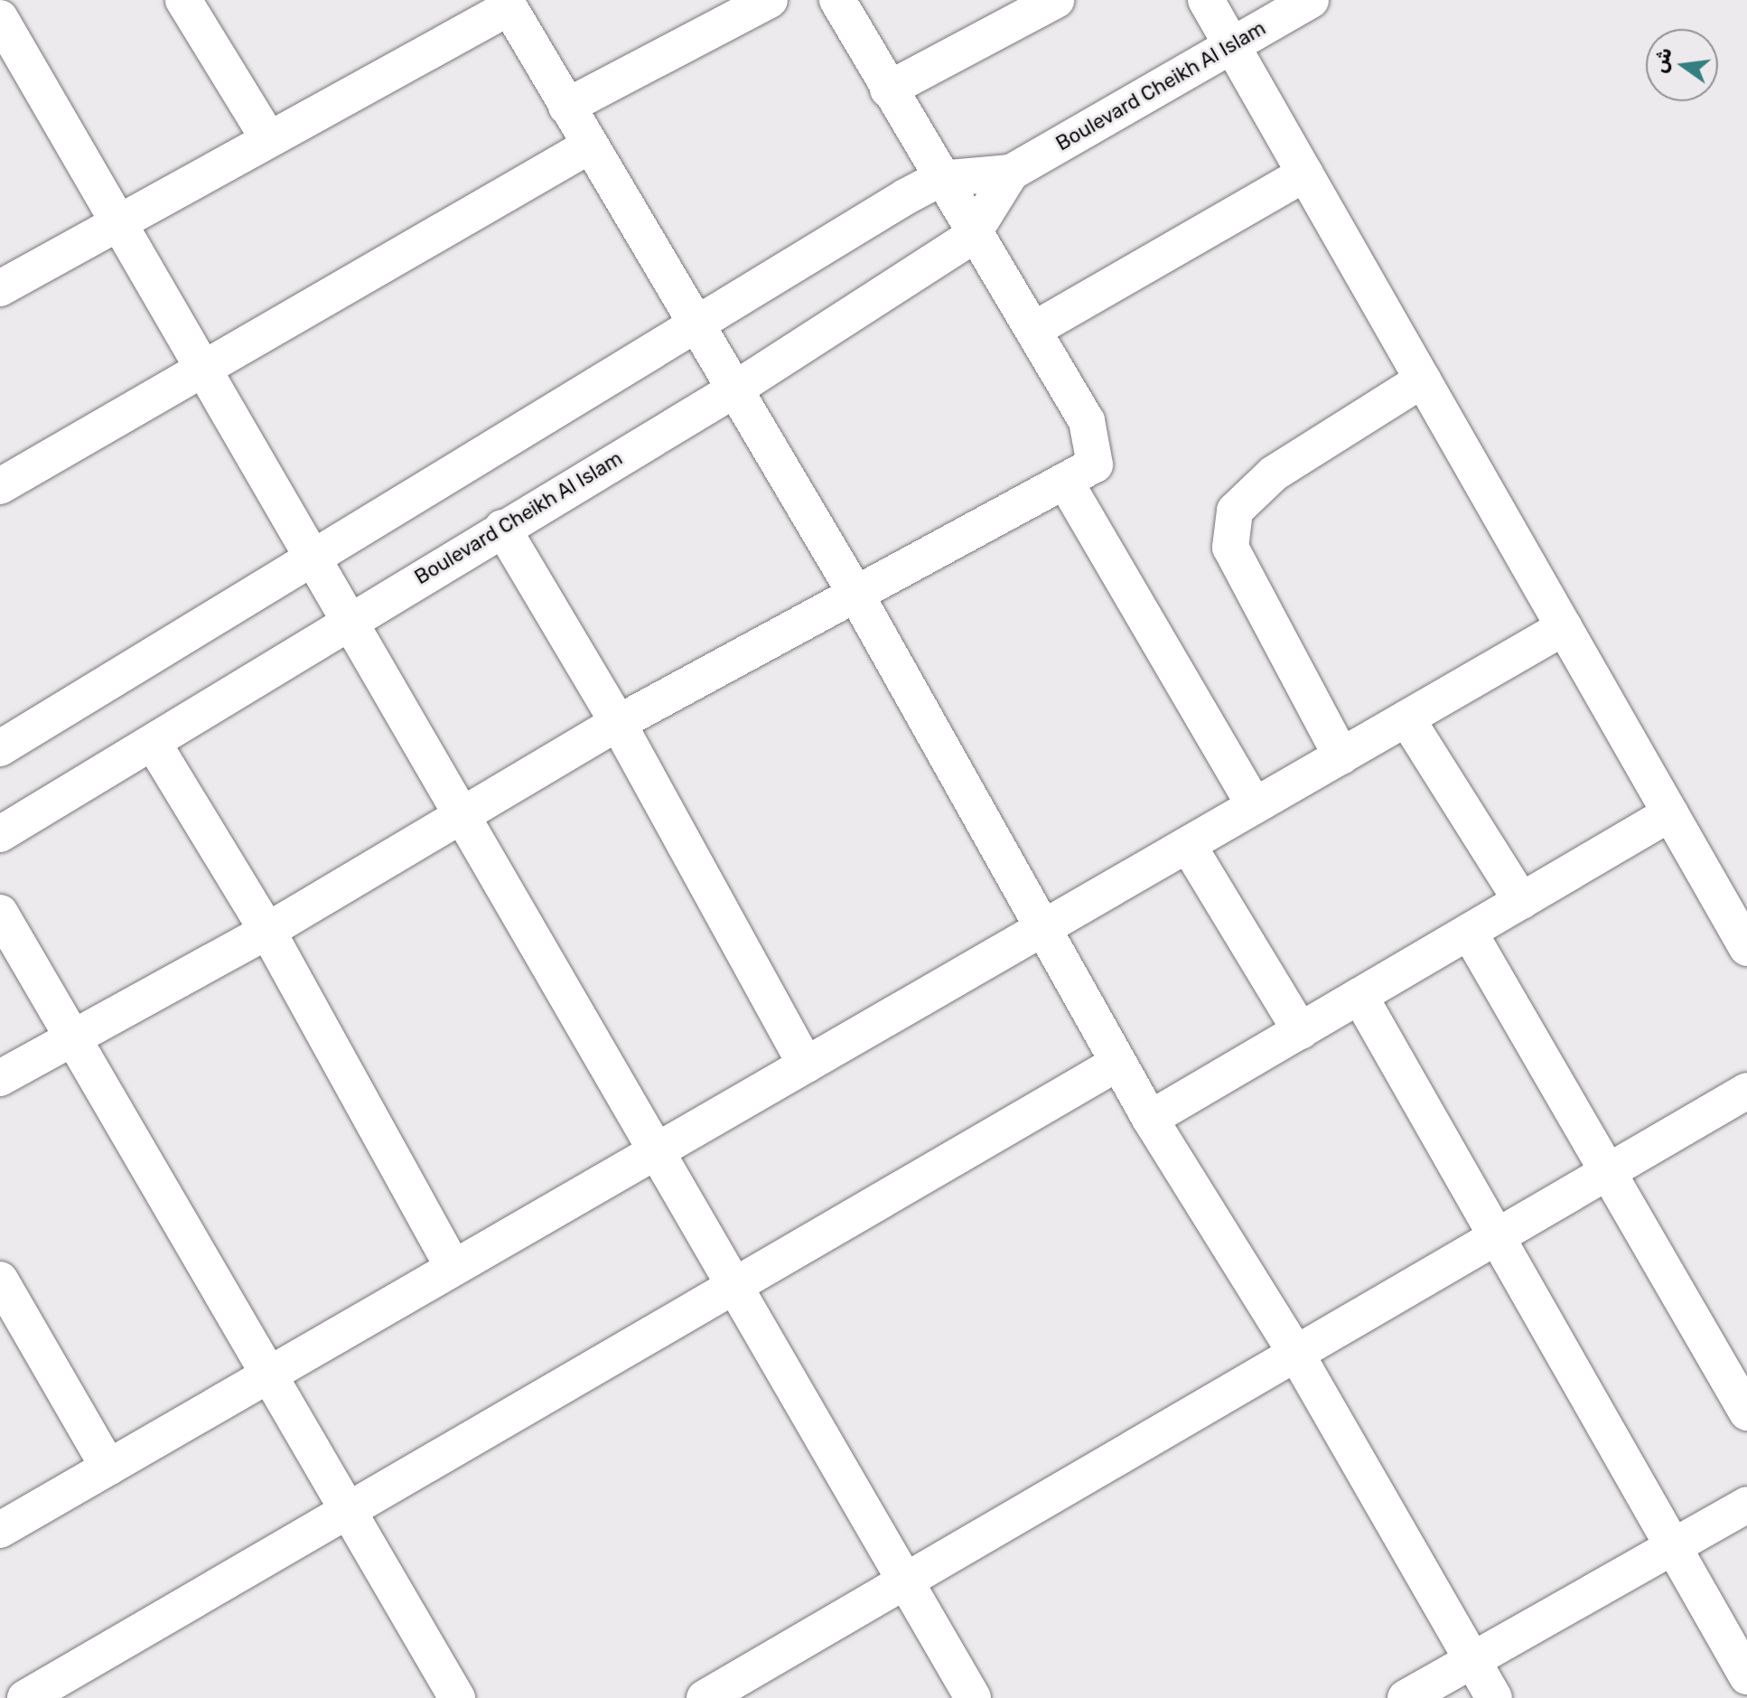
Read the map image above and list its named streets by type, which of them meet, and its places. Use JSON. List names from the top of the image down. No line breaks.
{"streets":{"street":["Boulevard Cheikh Al Islam"]},"north":"left"}
